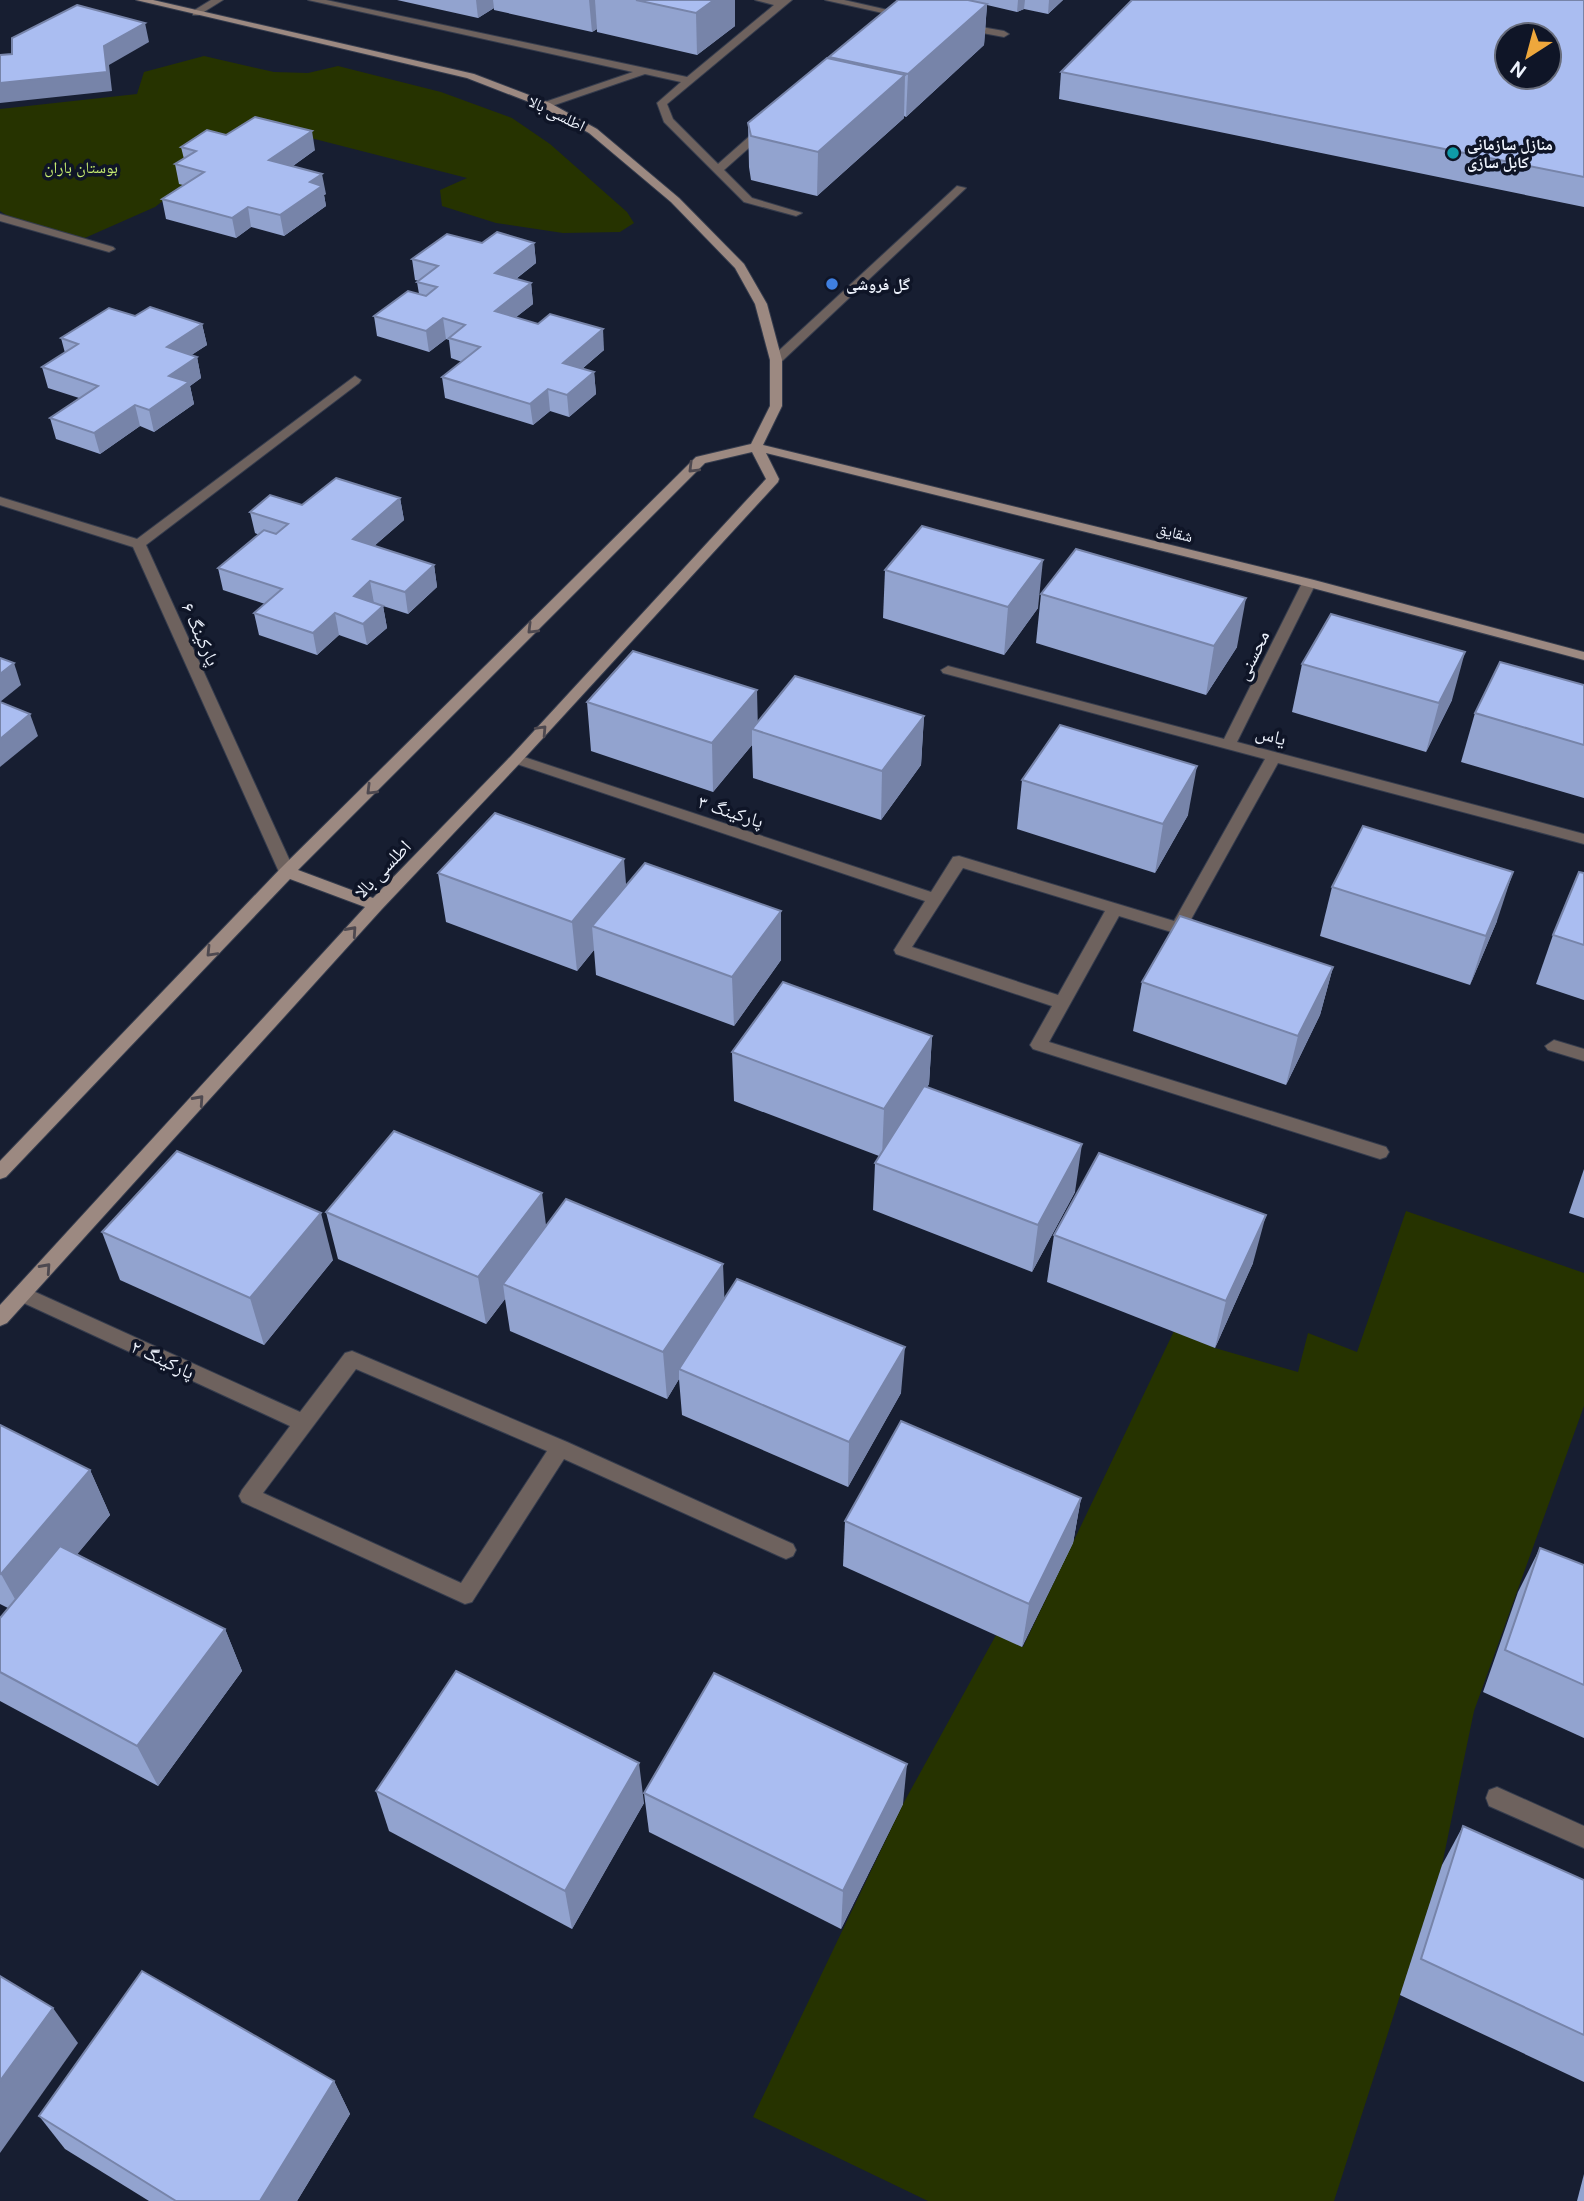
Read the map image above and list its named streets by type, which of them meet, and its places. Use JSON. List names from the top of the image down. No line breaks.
{"streets":{"street":["اطلسی بالا","شقایق","پارکینگ ۶","محسنی","یاس","پارکینگ ۳","پارکینگ ۲"]},"crossings":[["اطلسی بالا","شقایق"],["اطلسی بالا","پارکینگ ۳"],["اطلسی بالا","پارکینگ ۲"],["شقایق","محسنی"],["محسنی","یاس"]],"parks":["بوستان باران"],"places":["منازل سازمانی کابل سازی","گل فروشی"],"north":"bottom left"}
